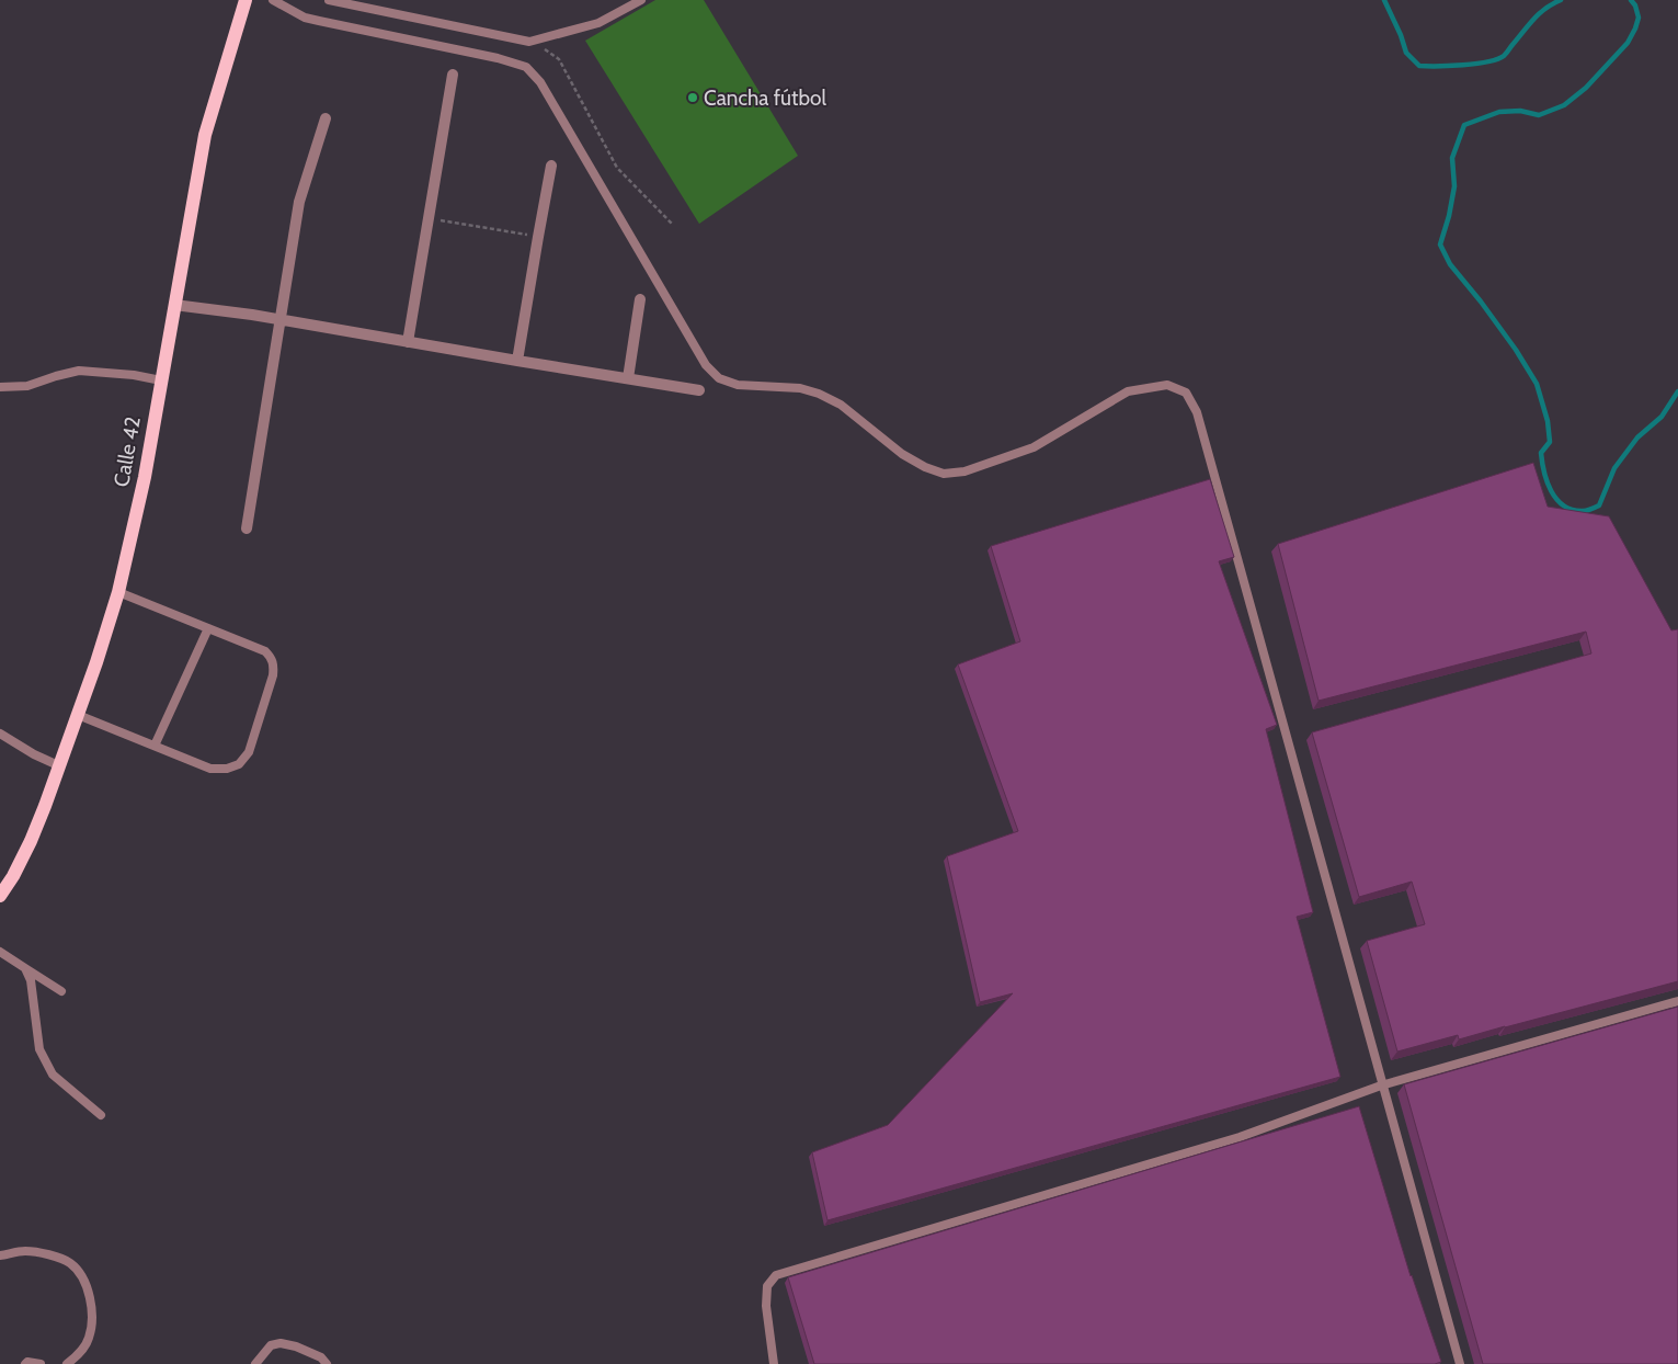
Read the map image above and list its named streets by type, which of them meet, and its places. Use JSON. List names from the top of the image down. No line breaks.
{"streets":{"main road":["Calle 42"]},"places":["Cancha fútbol"]}
